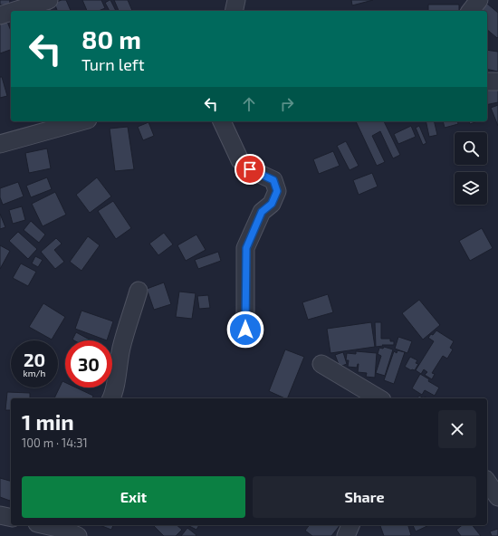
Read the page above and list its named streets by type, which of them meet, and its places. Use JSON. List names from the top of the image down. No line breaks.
{"page":{"turn":["80 m","Turn left"],"speed":"20 km/h","limit":"30","heading":["1 min","100 m · 14:31"],"buttons":["Exit","Share"]}}
